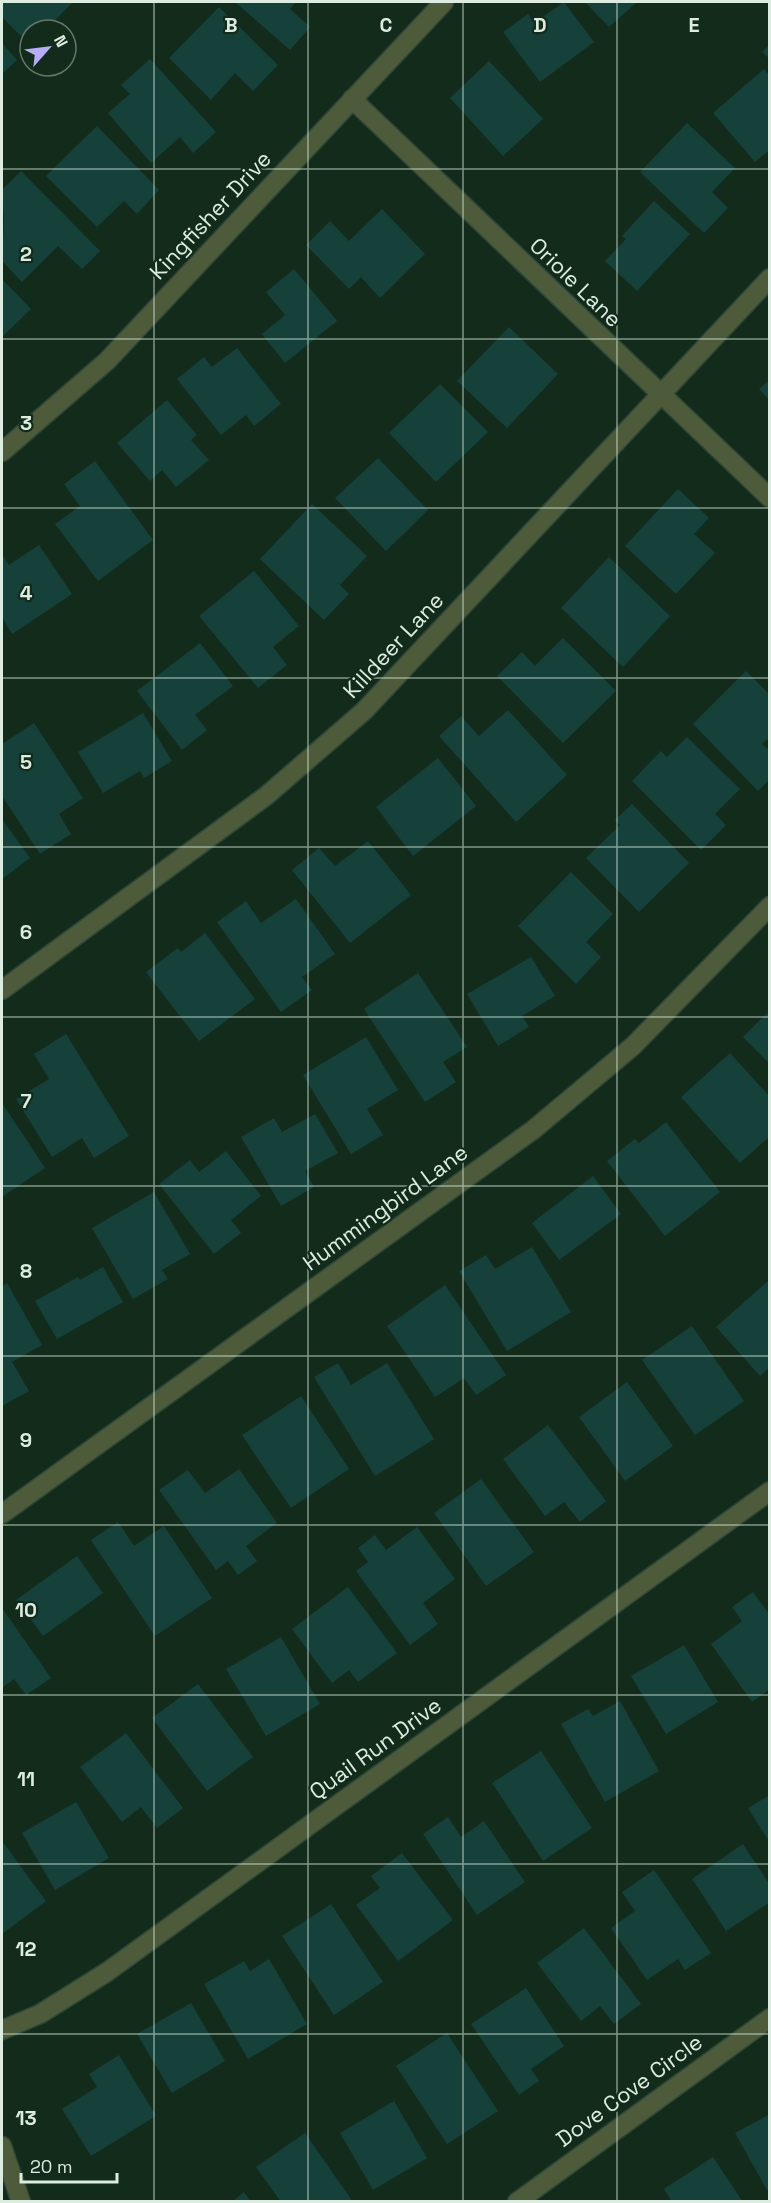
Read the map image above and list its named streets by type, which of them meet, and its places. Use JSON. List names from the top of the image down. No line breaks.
{"streets":{"street":["Kingfisher Drive","Oriole Lane","Killdeer Lane","Hummingbird Lane","Quail Run Drive","Dove Cove Circle"]},"crossings":[["Kingfisher Drive","Oriole Lane"],["Oriole Lane","Killdeer Lane"]],"scale_bar":"20 m","north":"top right","grid":{"columns":["B","C","D","E"],"rows":["2","3","4","5","6","7","8","9","10","11","12","13"]}}
